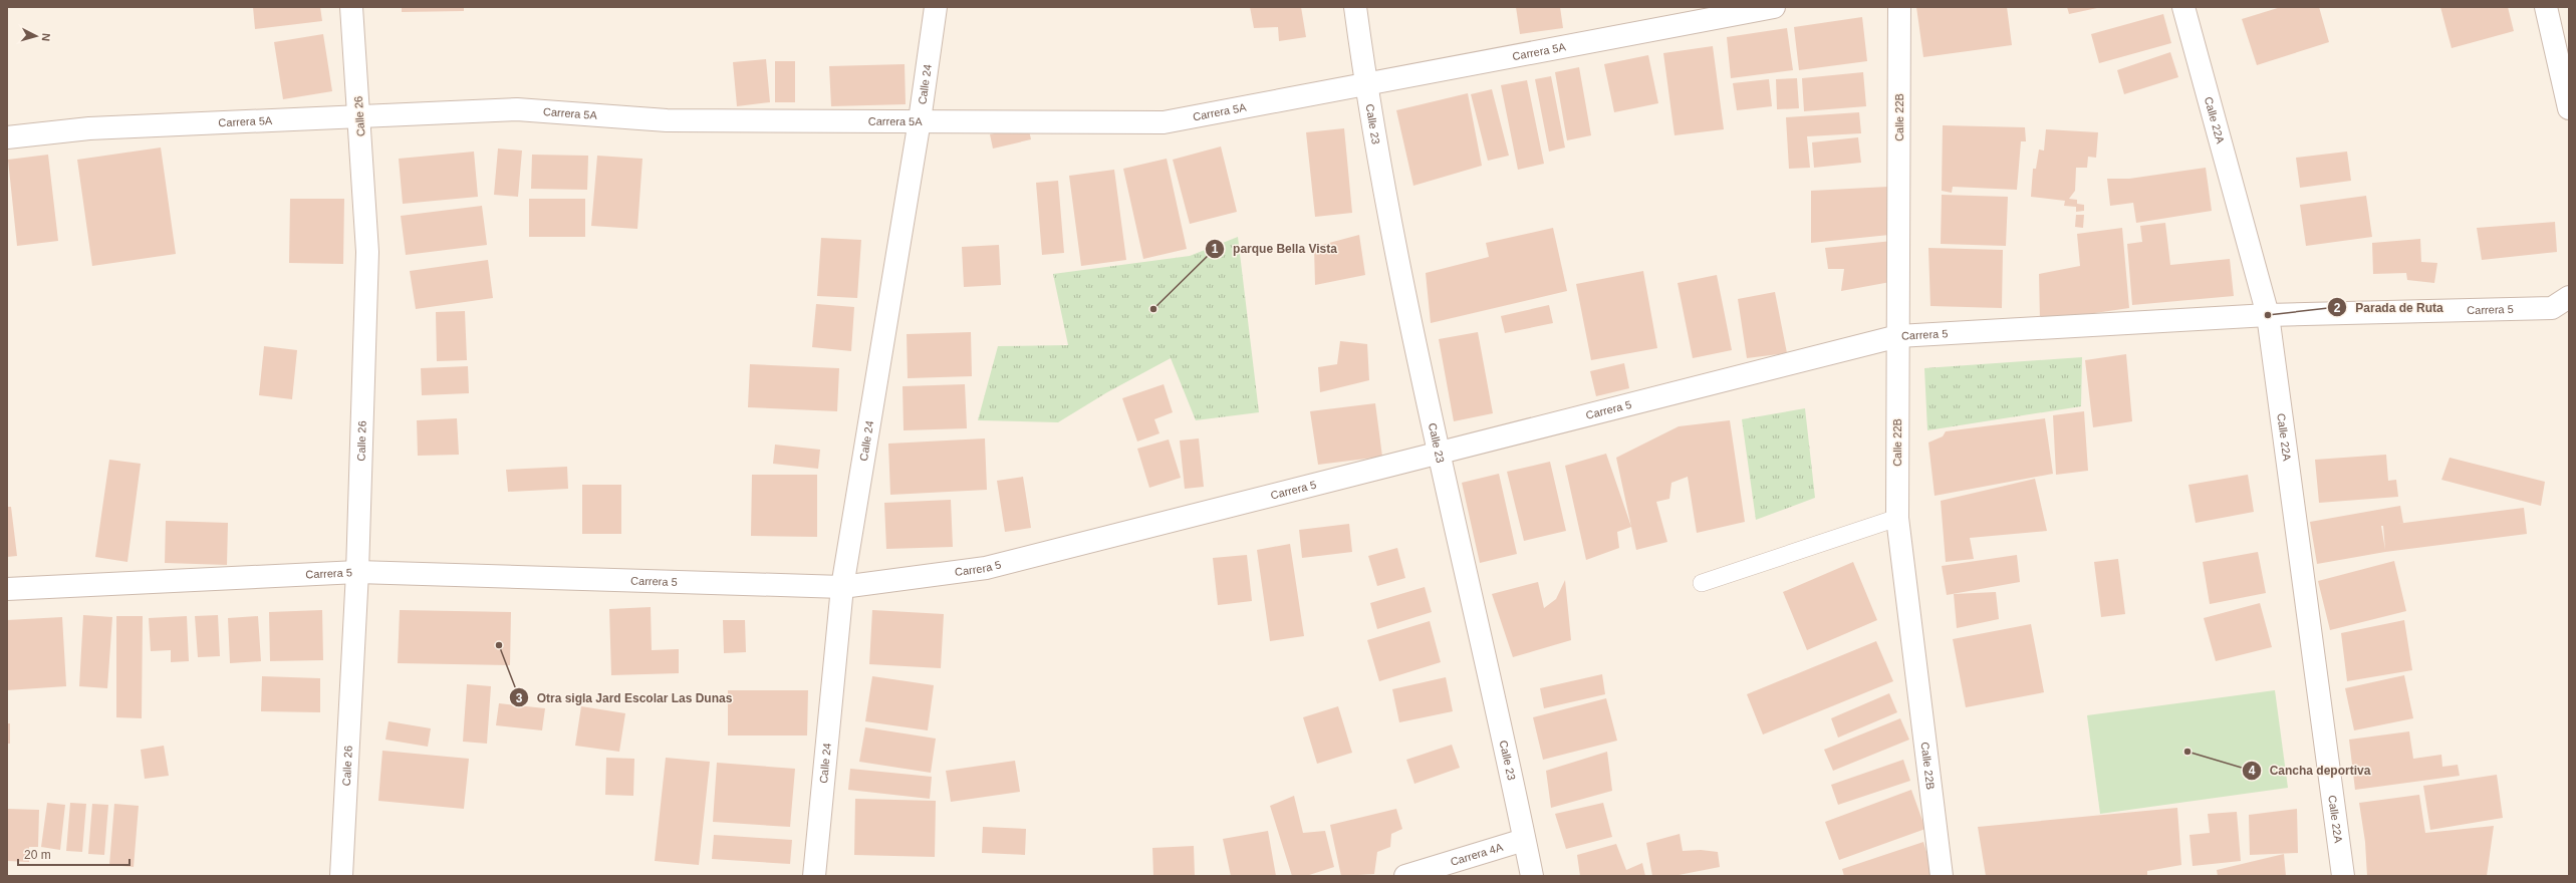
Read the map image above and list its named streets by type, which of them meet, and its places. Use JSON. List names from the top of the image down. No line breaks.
{"streets":{"street":["Carrera 5A","Calle 24","Calle 26","Calle 22B","Calle 22A","Calle 23","Carrera 5","Carrera 4A"]},"crossings":[["Carrera 5A","Calle 24"],["Carrera 5A","Calle 26"],["Carrera 5A","Calle 23"],["Calle 24","Carrera 5"],["Calle 26","Carrera 5"],["Calle 22B","Carrera 5"],["Calle 22A","Carrera 5"],["Calle 23","Carrera 5"],["Calle 23","Carrera 4A"]],"places":["parque Bella Vista","Parada de Ruta","Otra sigla Jard Escolar Las Dunas","Cancha deportiva"],"scale_bar":"20 m","north":"right"}
